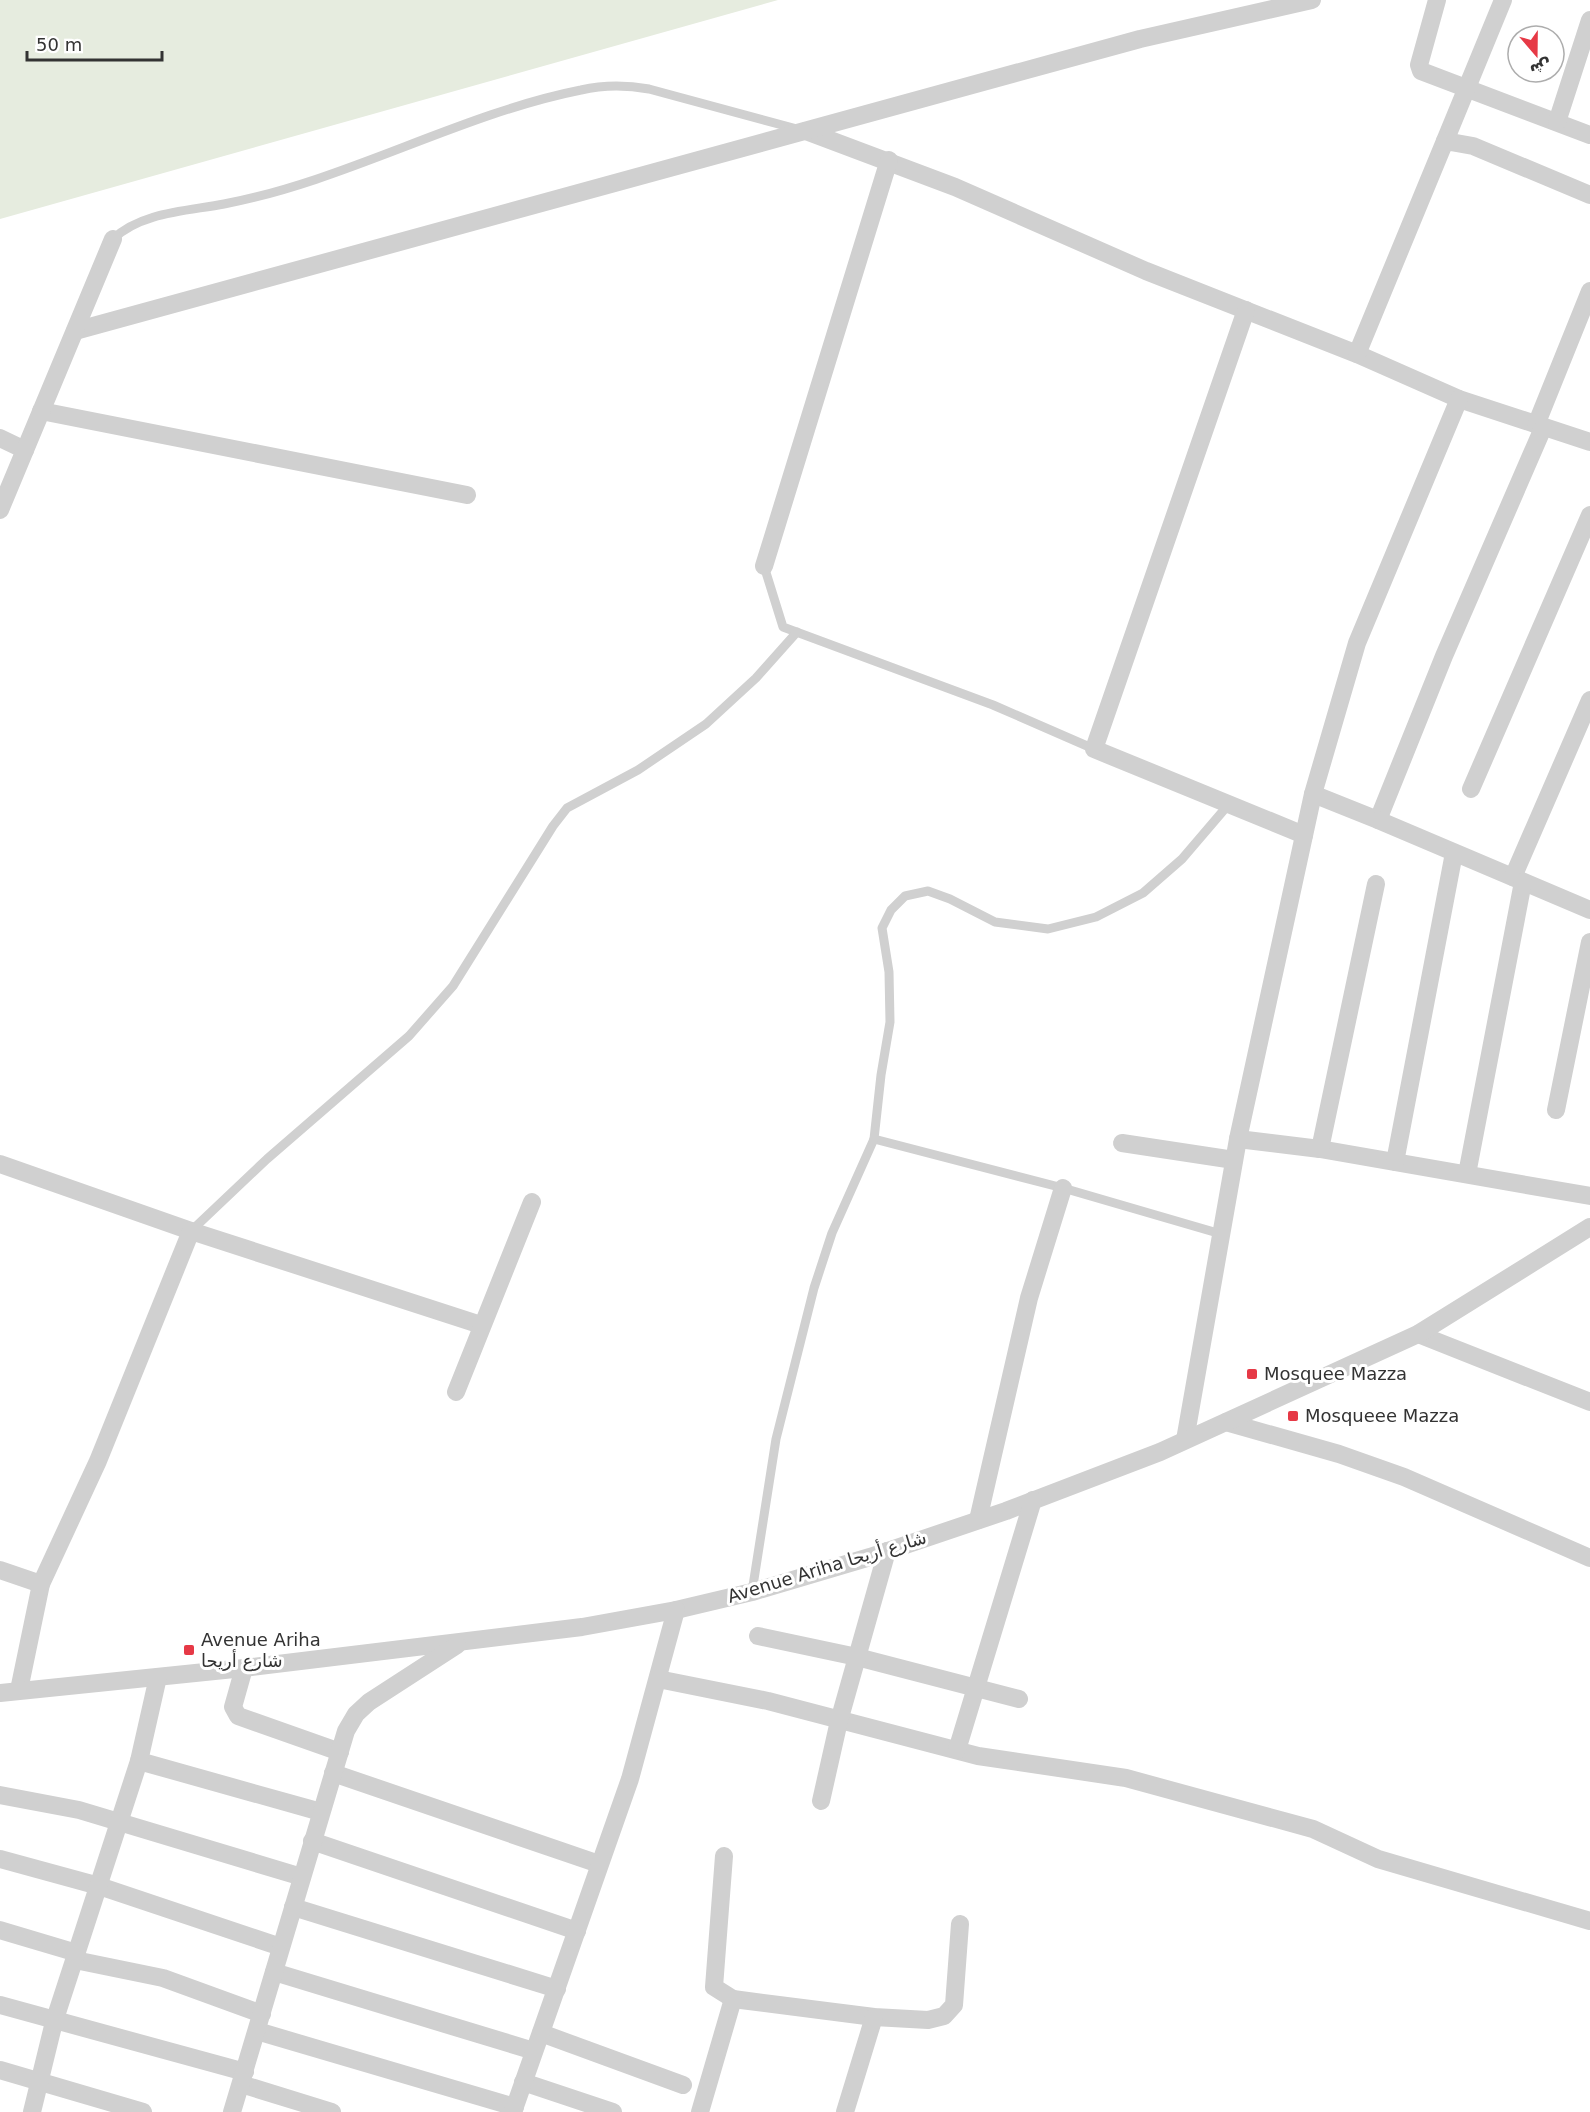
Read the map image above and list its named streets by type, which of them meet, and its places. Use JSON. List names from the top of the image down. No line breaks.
{"streets":{"street":["Avenue Ariha شارع أريحا"]},"places":{"transit":["Mosquee Mazza","Mosqueee Mazza","Avenue Ariha شارع أريحا"]},"scale_bar":"50 m","north":"bottom"}
